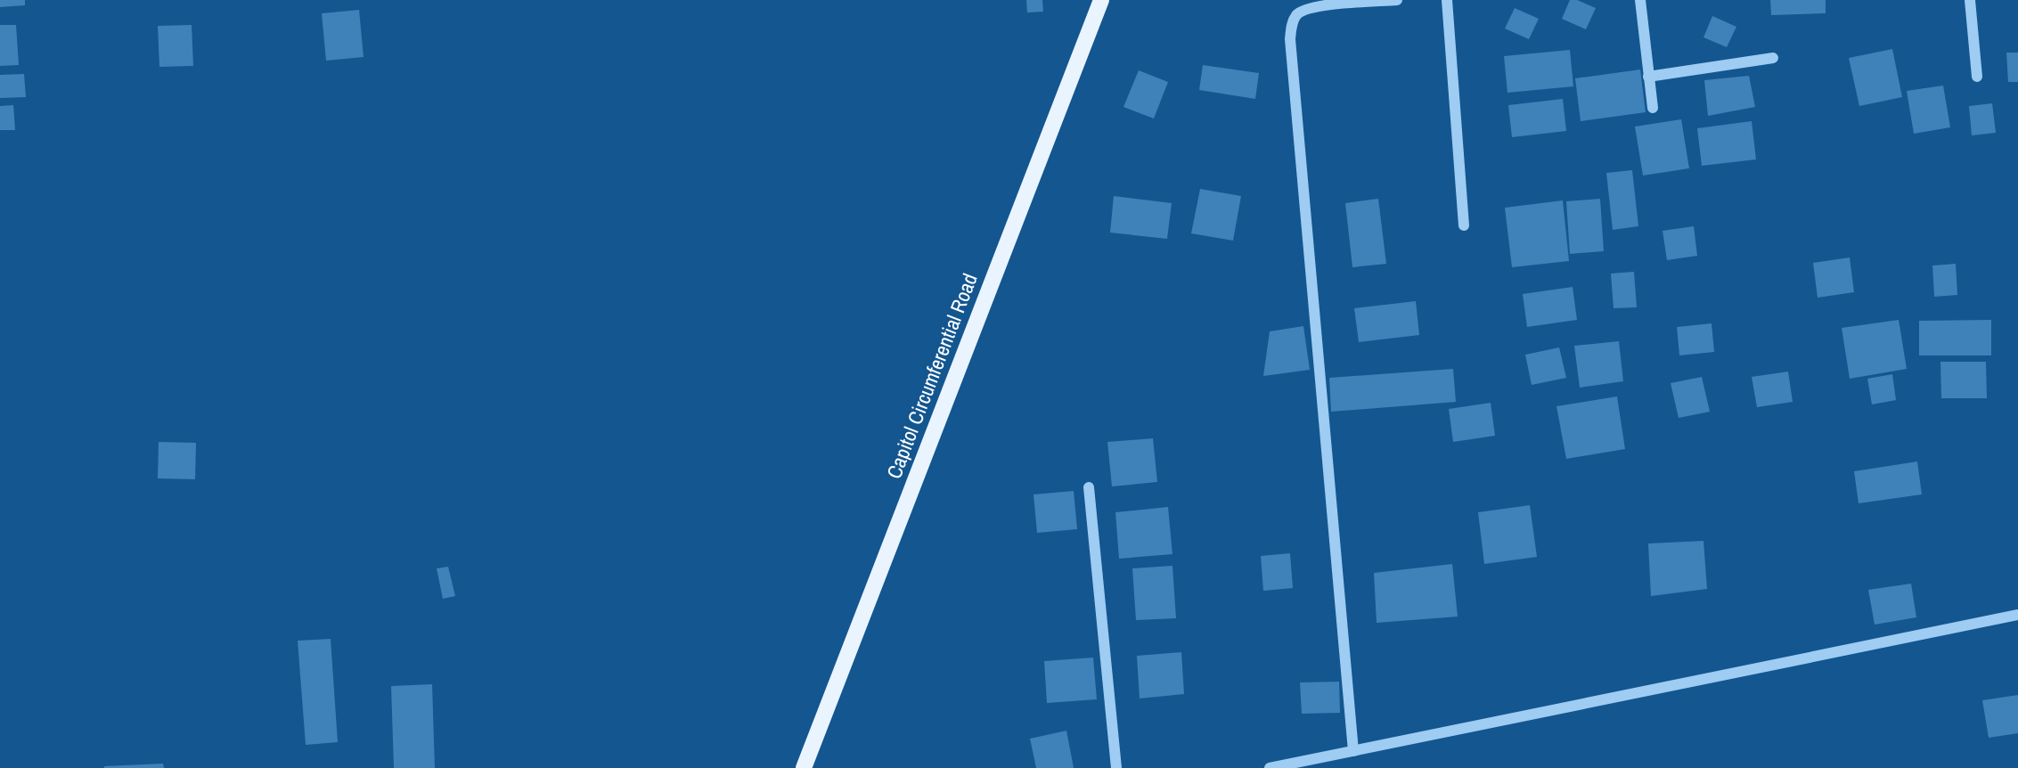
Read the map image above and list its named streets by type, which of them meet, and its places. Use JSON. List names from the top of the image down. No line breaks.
{"streets":{"main road":["Capitol Circumferential Road"]}}
